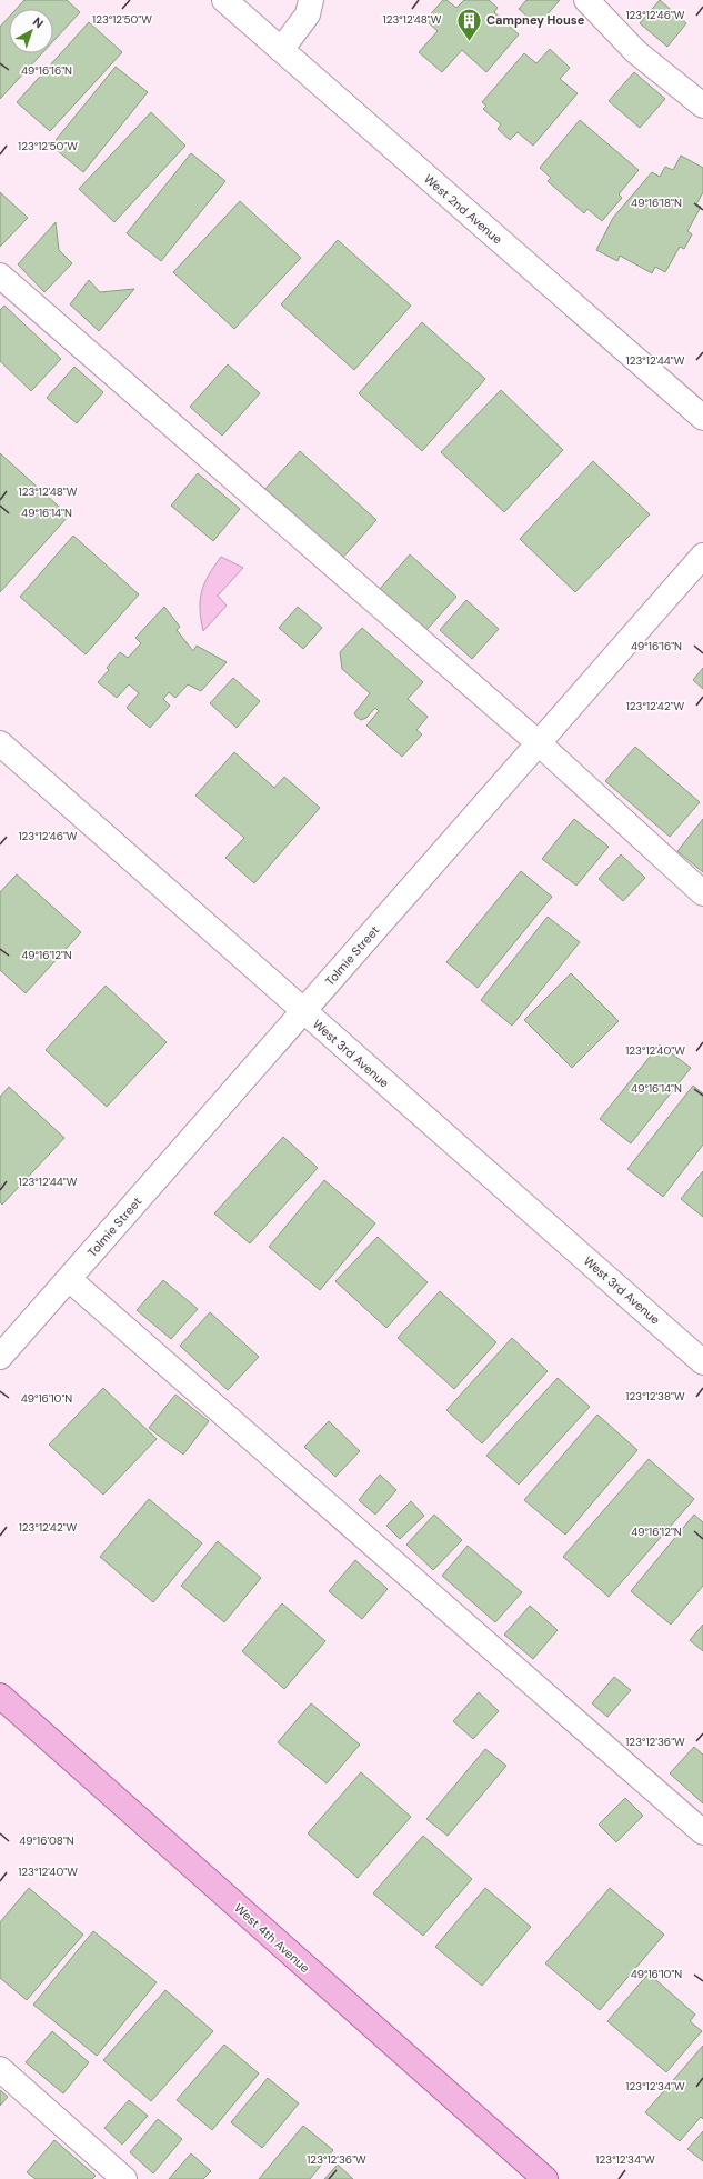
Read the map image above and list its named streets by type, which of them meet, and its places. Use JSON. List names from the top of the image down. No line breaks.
{"streets":{"main road":["West 4th Avenue"],"street":["West 2nd Avenue","Tolmie Street","West 3rd Avenue"]},"crossings":[["Tolmie Street","West 3rd Avenue"]],"places":{"building":["Campney House"]},"north":"top right","coordinates":["123°12'46\"W","123°12'50\"W","123°12'48\"W","49°16'16\"N","49°16'18\"N","123°12'44\"W","49°16'14\"N","123°12'42\"W","49°16'12\"N","123°12'40\"W","123°12'38\"W","49°16'10\"N","123°12'36\"W","49°16'08\"N","123°12'34\"W"]}
